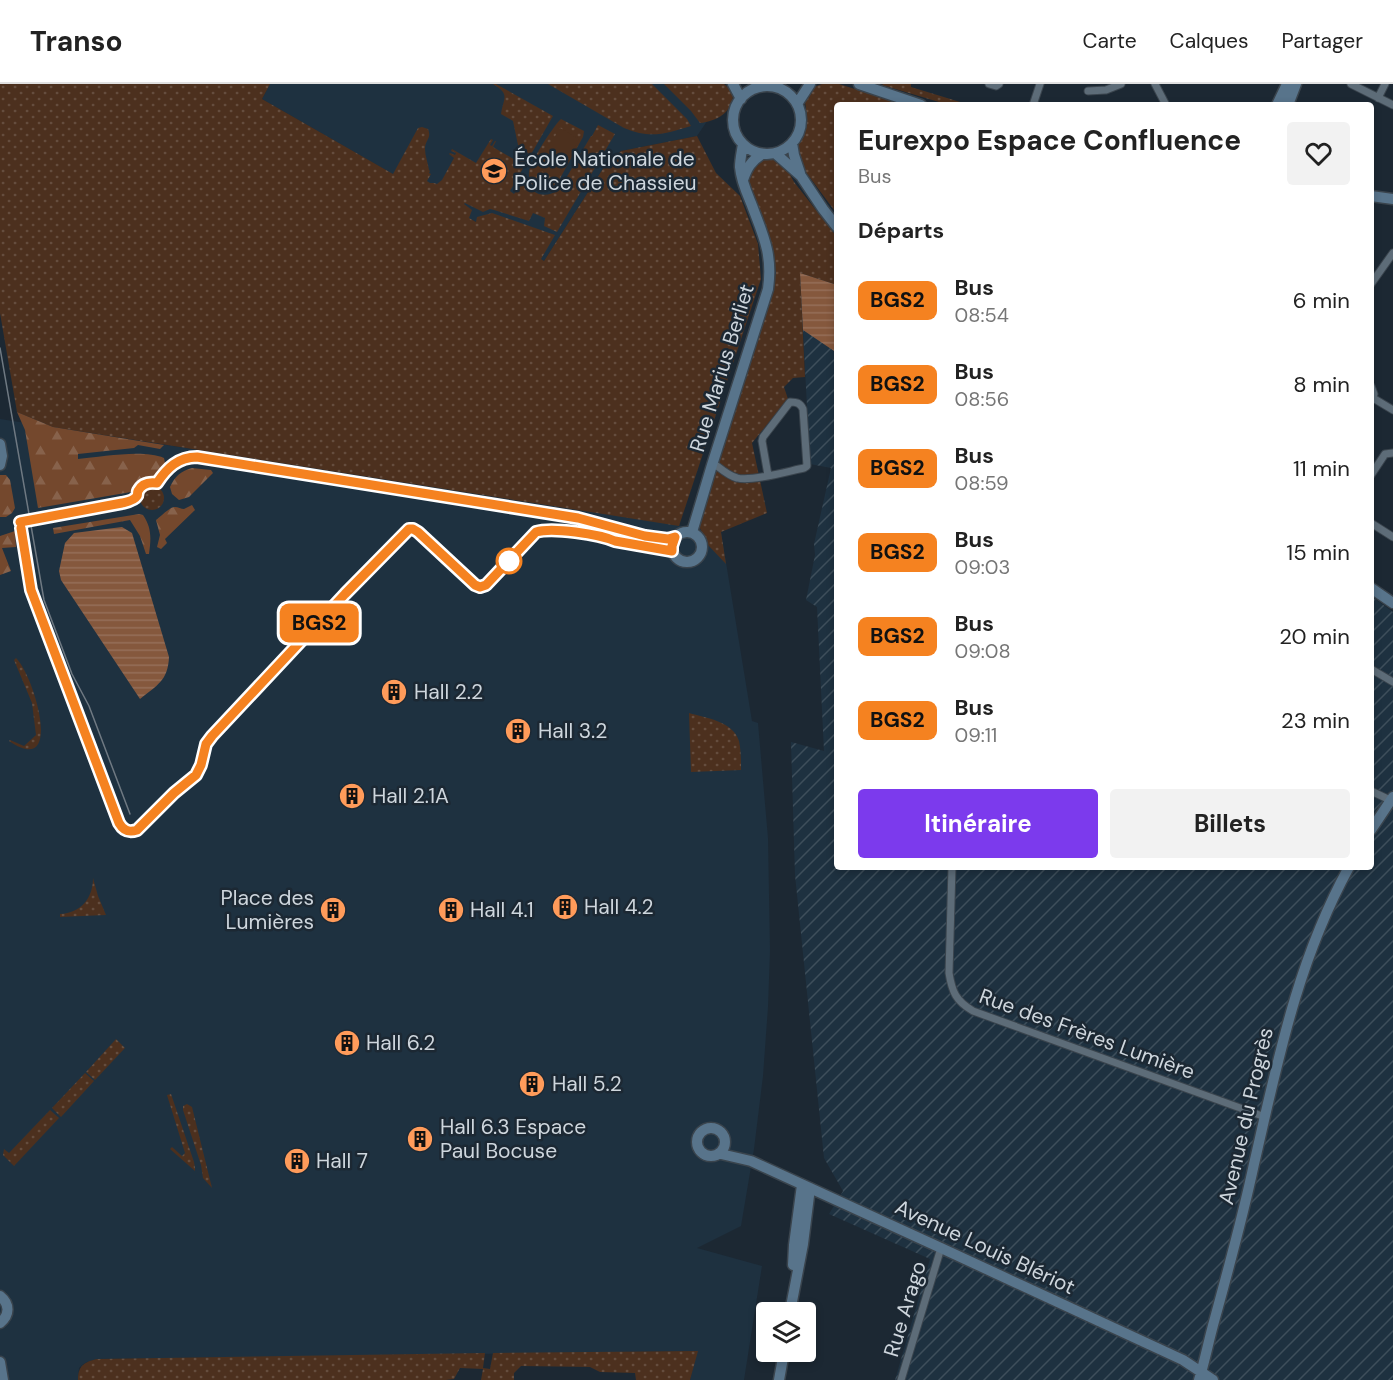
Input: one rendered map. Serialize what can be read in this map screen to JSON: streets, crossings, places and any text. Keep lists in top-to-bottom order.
{
  "streets": {
    "street": [
      "Rue Marius Berliet",
      "Rue des Frères Lumière",
      "Avenue du Progrès",
      "Avenue Louis Blériot",
      "Rue Arago"
    ]
  },
  "crossings": [
    ["Rue des Frères Lumière", "Avenue du Progrès"],
    ["Avenue du Progrès", "Avenue Louis Blériot"],
    ["Avenue Louis Blériot", "Rue Arago"]
  ],
  "places": {
    "school or university": ["École Nationale de Police de Chassieu"],
    "building": [
      "Hall 2.2",
      "Hall 3.2",
      "Hall 2.1A",
      "Hall 4.2",
      "Place des Lumières",
      "Hall 4.1",
      "Hall 6.2",
      "Hall 5.2",
      "Hall 6.3 Espace Paul Bocuse",
      "Hall 7"
    ]
  },
  "lines": ["bus line BGS2"],
  "page": {
    "header": "Transo",
    "nav": ["Carte", "Calques", "Partager"],
    "on_map": "BGS2",
    "heading": [
      ["Eurexpo Espace Confluence", "Bus"],
      "Départs"
    ],
    "list": [
      {
        "mark": "BGS2",
        "name": "Bus",
        "note": "08:54",
        "value": "6 min"
      },
      {
        "mark": "BGS2",
        "name": "Bus",
        "note": "08:56",
        "value": "8 min"
      },
      {
        "mark": "BGS2",
        "name": "Bus",
        "note": "08:59",
        "value": "11 min"
      },
      {
        "mark": "BGS2",
        "name": "Bus",
        "note": "09:03",
        "value": "15 min"
      },
      {
        "mark": "BGS2",
        "name": "Bus",
        "note": "09:08",
        "value": "20 min"
      },
      {
        "mark": "BGS2",
        "name": "Bus",
        "note": "09:11",
        "value": "23 min"
      }
    ],
    "buttons": ["Itinéraire", "Billets"]
  }
}
